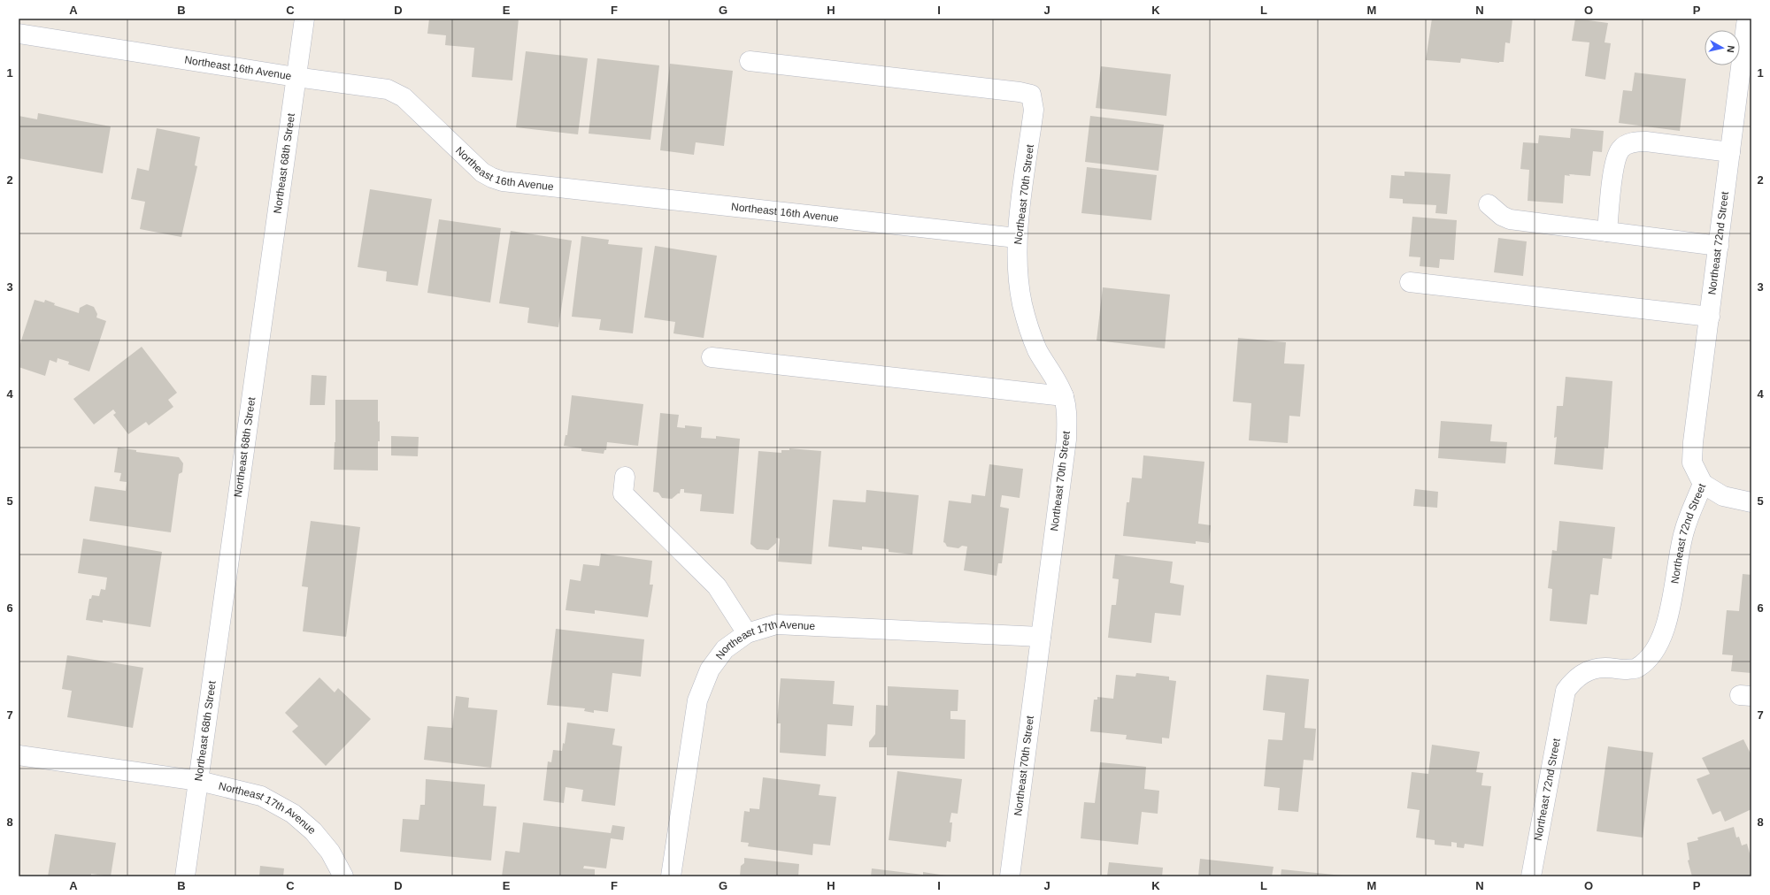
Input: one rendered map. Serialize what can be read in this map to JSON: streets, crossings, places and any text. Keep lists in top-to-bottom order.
{
  "streets": {
    "street": [
      "Northeast 16th Avenue",
      "Northeast 68th Street",
      "Northeast 70th Street",
      "Northeast 72nd Street",
      "Northeast 17th Avenue"
    ]
  },
  "crossings": [
    ["Northeast 16th Avenue", "Northeast 68th Street"],
    ["Northeast 16th Avenue", "Northeast 70th Street"],
    ["Northeast 68th Street", "Northeast 17th Avenue"],
    ["Northeast 70th Street", "Northeast 17th Avenue"]
  ],
  "north": "right",
  "grid": {
    "columns": [
      "A",
      "B",
      "C",
      "D",
      "E",
      "F",
      "G",
      "H",
      "I",
      "J",
      "K",
      "L",
      "M",
      "N",
      "O",
      "P"
    ],
    "rows": [
      "1",
      "2",
      "3",
      "4",
      "5",
      "6",
      "7",
      "8"
    ]
  }
}
